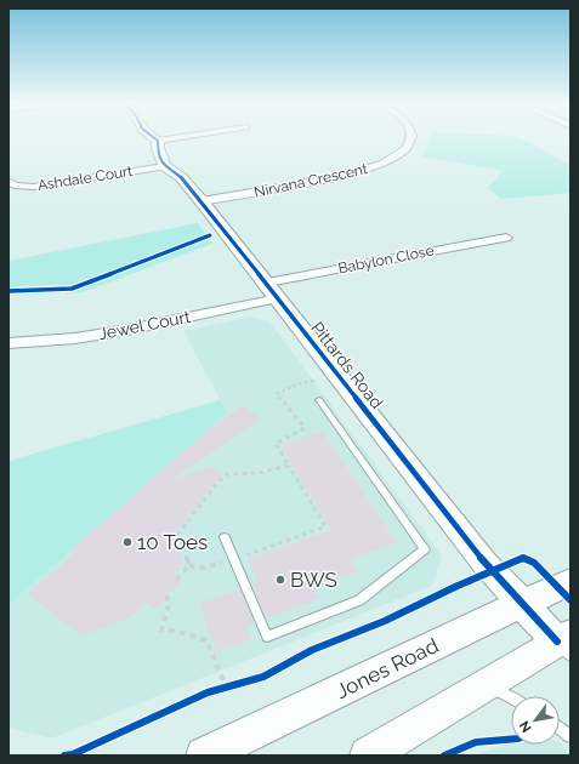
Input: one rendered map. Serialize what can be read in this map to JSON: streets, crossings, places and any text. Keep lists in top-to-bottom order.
{
  "streets": {
    "street": [
      "Ashdale Court",
      "Nirvana Crescent",
      "Babylon Close",
      "Jewel Court",
      "Pittards Road",
      "Jones Road"
    ]
  },
  "crossings": [
    ["Ashdale Court", "Pittards Road"],
    ["Nirvana Crescent", "Pittards Road"],
    ["Babylon Close", "Pittards Road"],
    ["Jewel Court", "Pittards Road"],
    ["Pittards Road", "Jones Road"]
  ],
  "places": ["10 Toes", "BWS"],
  "north": "bottom left"
}
